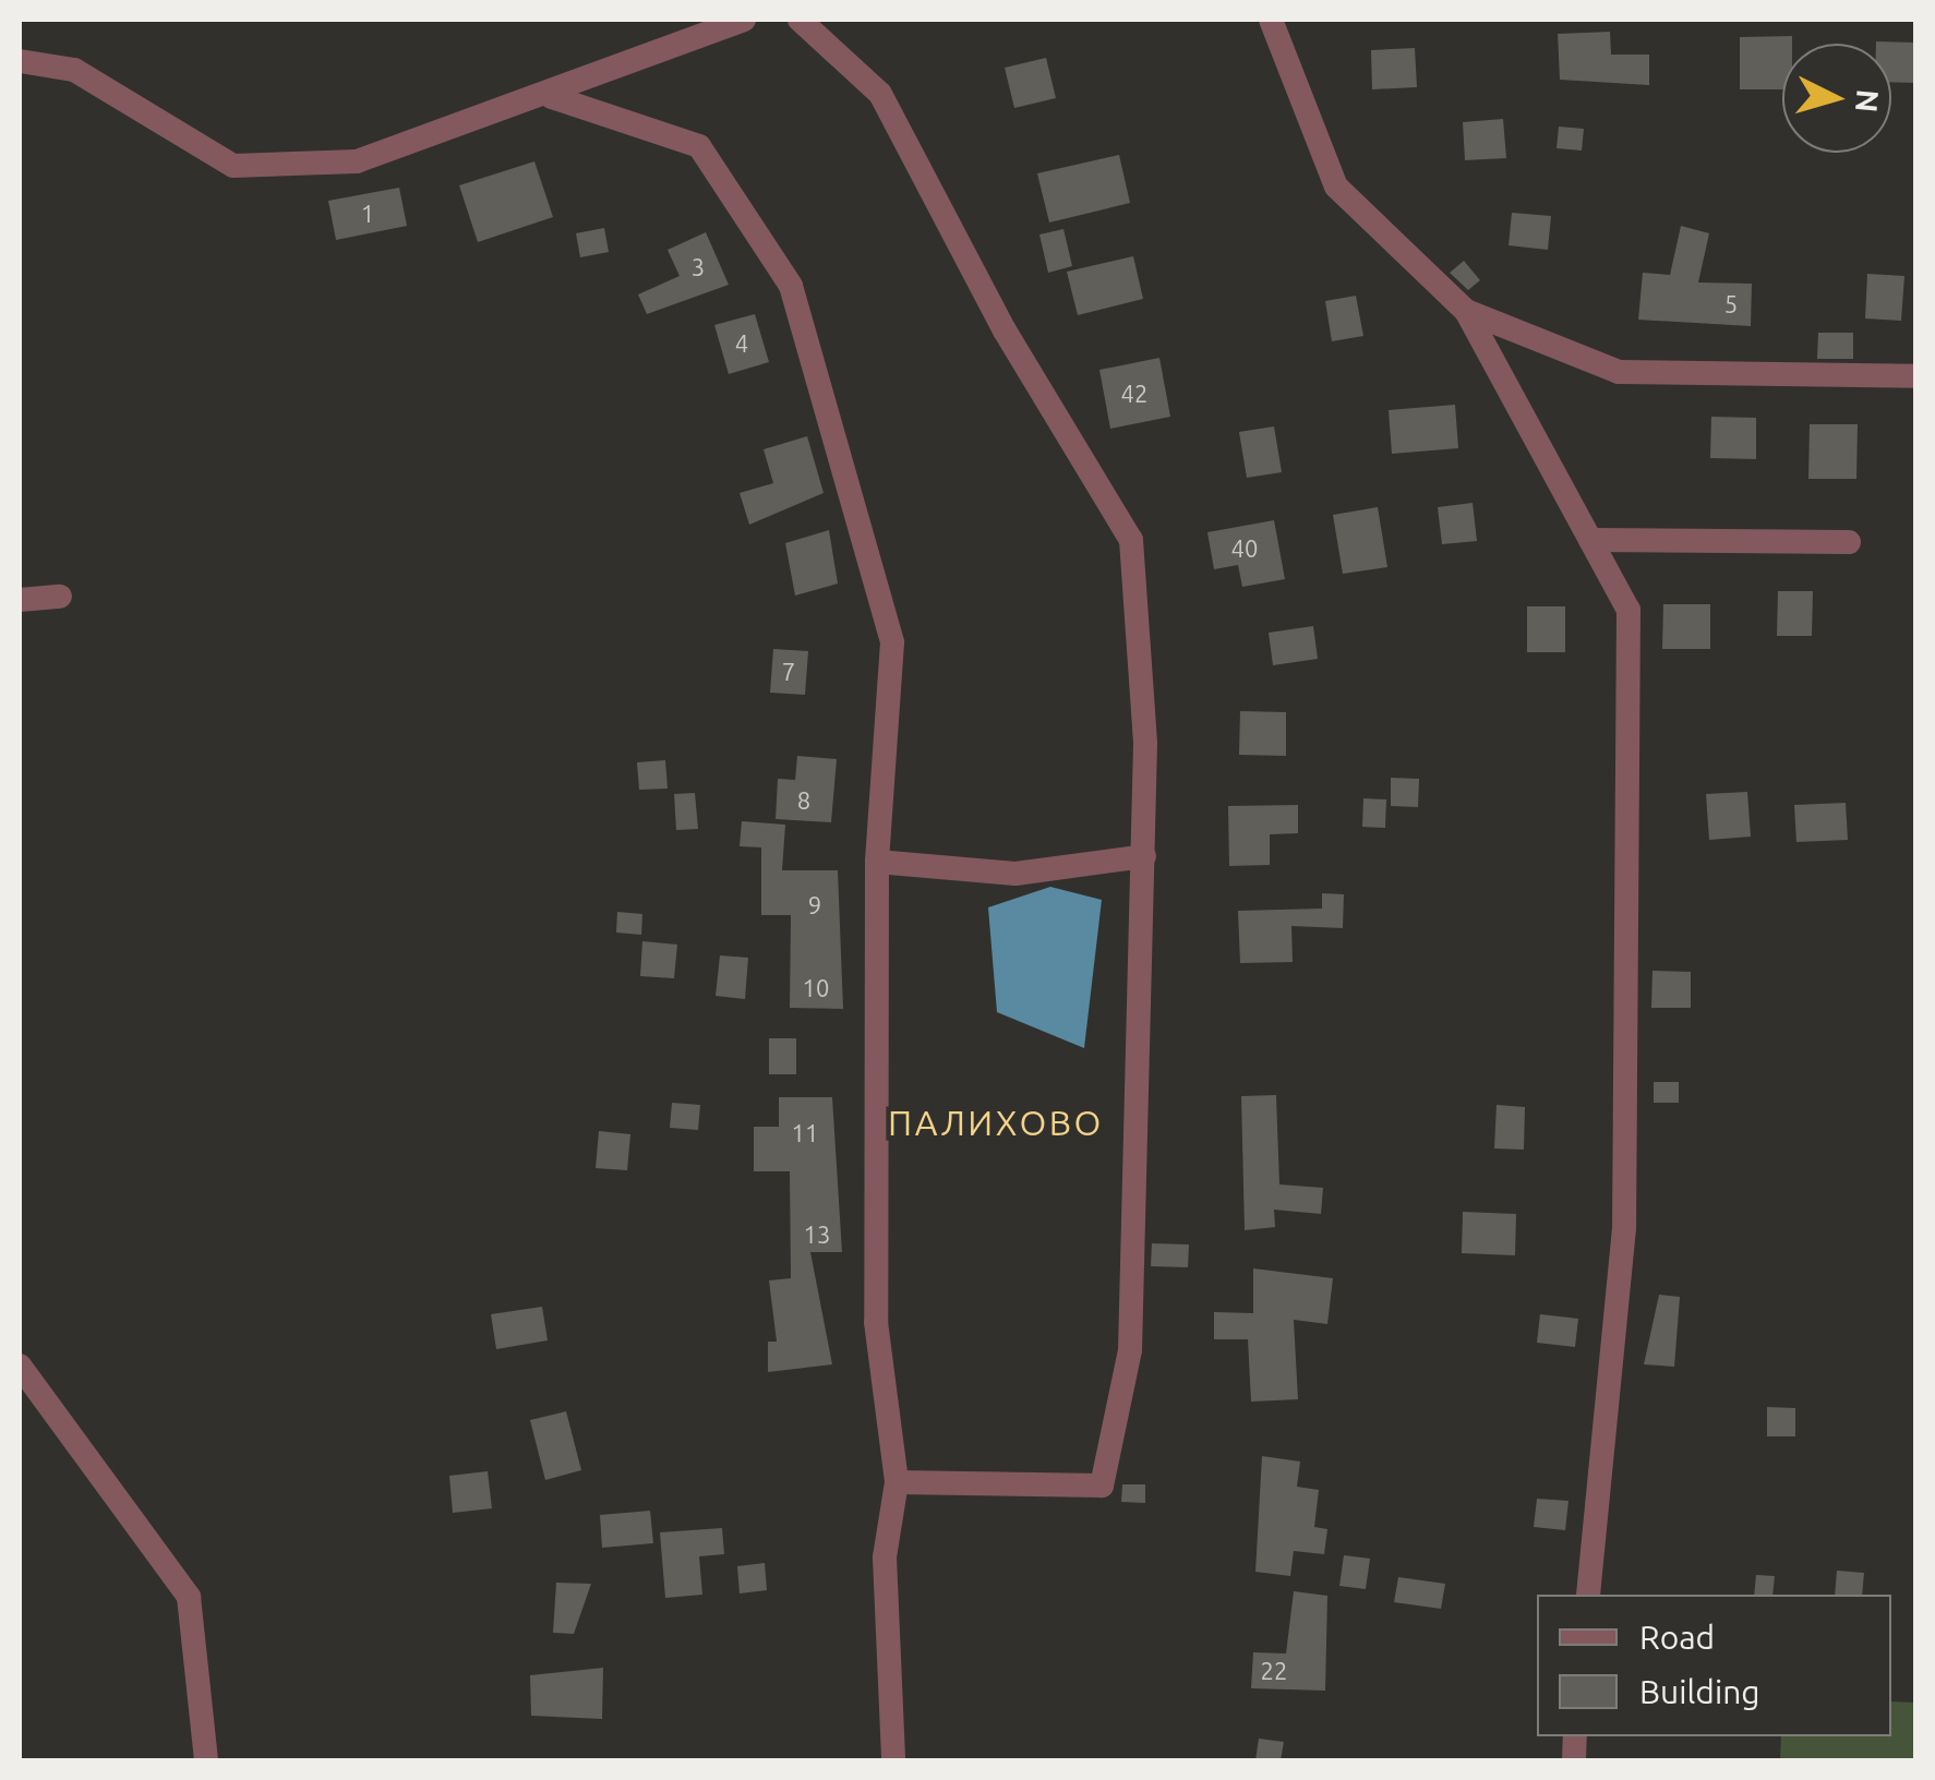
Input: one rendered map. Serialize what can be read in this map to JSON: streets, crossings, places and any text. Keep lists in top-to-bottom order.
{
  "districts": ["ПАЛИХОВО"],
  "house_numbers": [
    "1",
    "3",
    "5",
    "4",
    "42",
    "40",
    "7",
    "8",
    "9",
    "10",
    "11",
    "13",
    "22"
  ],
  "legend": ["Road", "Building"],
  "north": "right"
}
